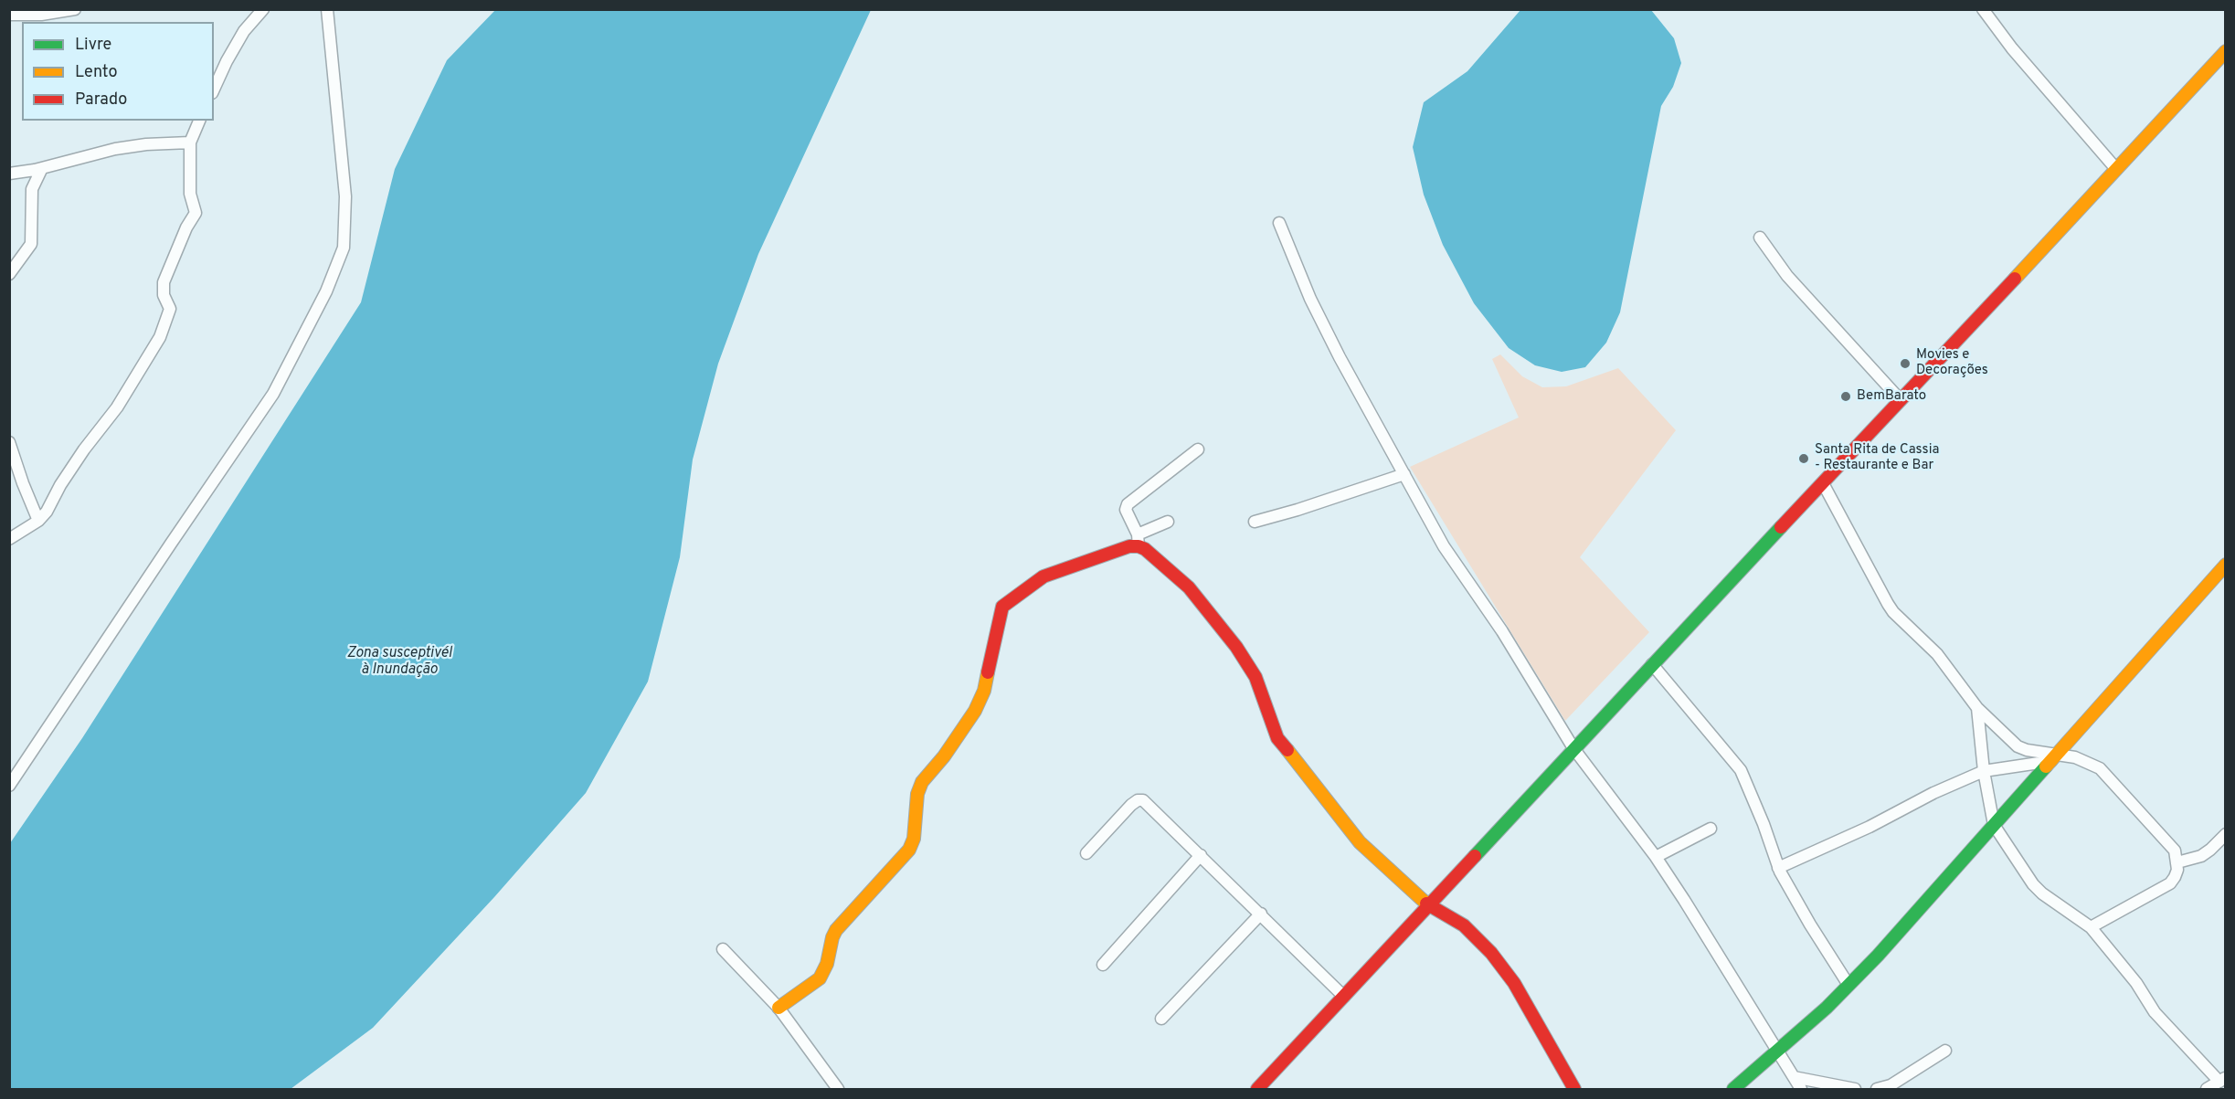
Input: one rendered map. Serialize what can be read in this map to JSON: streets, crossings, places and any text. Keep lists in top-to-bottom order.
{
  "water": ["Zona susceptivél à Inundação"],
  "places": ["Movies e Decorações", "BemBarato", "Santa Rita de Cassia - Restaurante e Bar"],
  "legend": ["Livre", "Lento", "Parado"]
}
